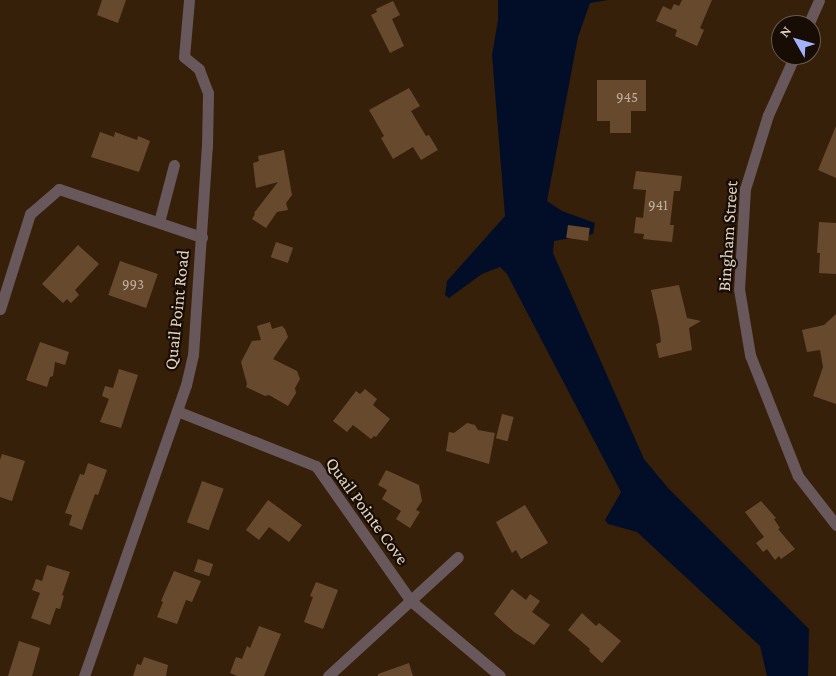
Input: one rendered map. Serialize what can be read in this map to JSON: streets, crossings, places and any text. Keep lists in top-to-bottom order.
{
  "streets": {
    "street": ["Bingham Street", "Quail Point Road", "Quail Pointe Cove"]
  },
  "crossings": [
    ["Quail Point Road", "Quail Pointe Cove"]
  ],
  "house_numbers": ["945", "941", "993"],
  "north": "top left"
}
